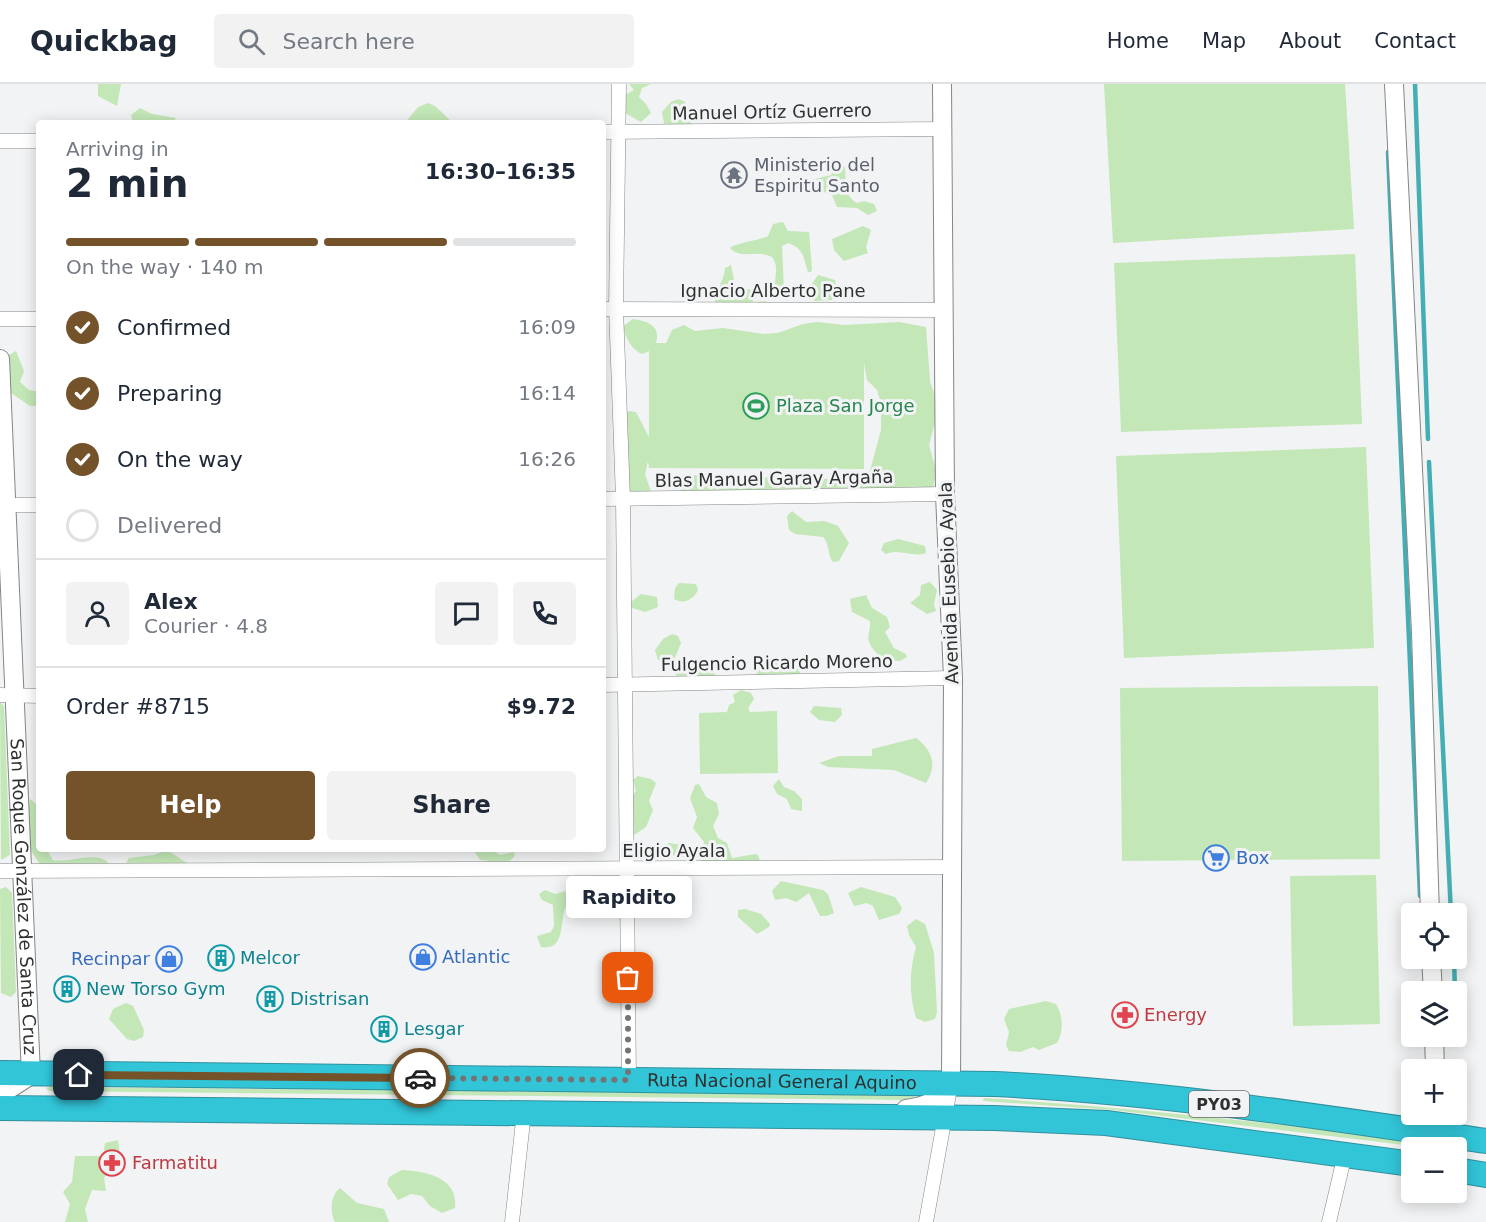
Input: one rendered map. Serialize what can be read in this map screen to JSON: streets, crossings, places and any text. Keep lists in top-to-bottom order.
{
  "streets": {
    "highway": ["Ruta Nacional General Aquino", "PY03"],
    "street": [
      "Manuel Ortíz Guerrero",
      "Ignacio Alberto Pane",
      "Blas Manuel Garay Argaña",
      "Avenida Eusebio Ayala",
      "Fulgencio Ricardo Moreno",
      "Eligio Ayala",
      "San Roque González de Santa Cruz"
    ]
  },
  "crossings": [
    ["Manuel Ortíz Guerrero", "Avenida Eusebio Ayala"],
    ["Ignacio Alberto Pane", "Avenida Eusebio Ayala"],
    ["Blas Manuel Garay Argaña", "Avenida Eusebio Ayala"],
    ["Avenida Eusebio Ayala", "Fulgencio Ricardo Moreno"],
    ["Avenida Eusebio Ayala", "Eligio Ayala"],
    ["Avenida Eusebio Ayala", "Ruta Nacional General Aquino"],
    ["Eligio Ayala", "San Roque González de Santa Cruz"],
    ["San Roque González de Santa Cruz", "Ruta Nacional General Aquino"]
  ],
  "places": {
    "temple": ["Ministerio del Espiritu Santo"],
    "sports": ["Plaza San Jorge"],
    "supermarket": ["Box"],
    "shop": ["Atlantic", "Recinpar"],
    "building": [
      "Melcor",
      "New Torso Gym",
      "Distrisan",
      "Lesgar"
    ],
    "other": ["Rapidito"],
    "pharmacy": ["Energy", "Farmatitu"]
  },
  "page": {
    "header": "Quickbag",
    "search": "Search here",
    "nav": [
      "Home",
      "Map",
      "About",
      "Contact"
    ],
    "heading": ["2 min", "Arriving in", "16:30–16:35"],
    "panel": [
      "Alex",
      "Courier · 4.8",
      "Order #8715",
      "$9.72"
    ],
    "bar": "On the way · 140 m",
    "list": [
      ["Confirmed", "16:09"],
      ["Preparing", "16:14"],
      ["On the way", "16:26"],
      "Delivered"
    ],
    "buttons": ["Help", "Share"],
    "bubble": "Rapidito",
    "map_buttons": ["+", "−"]
  }
}
